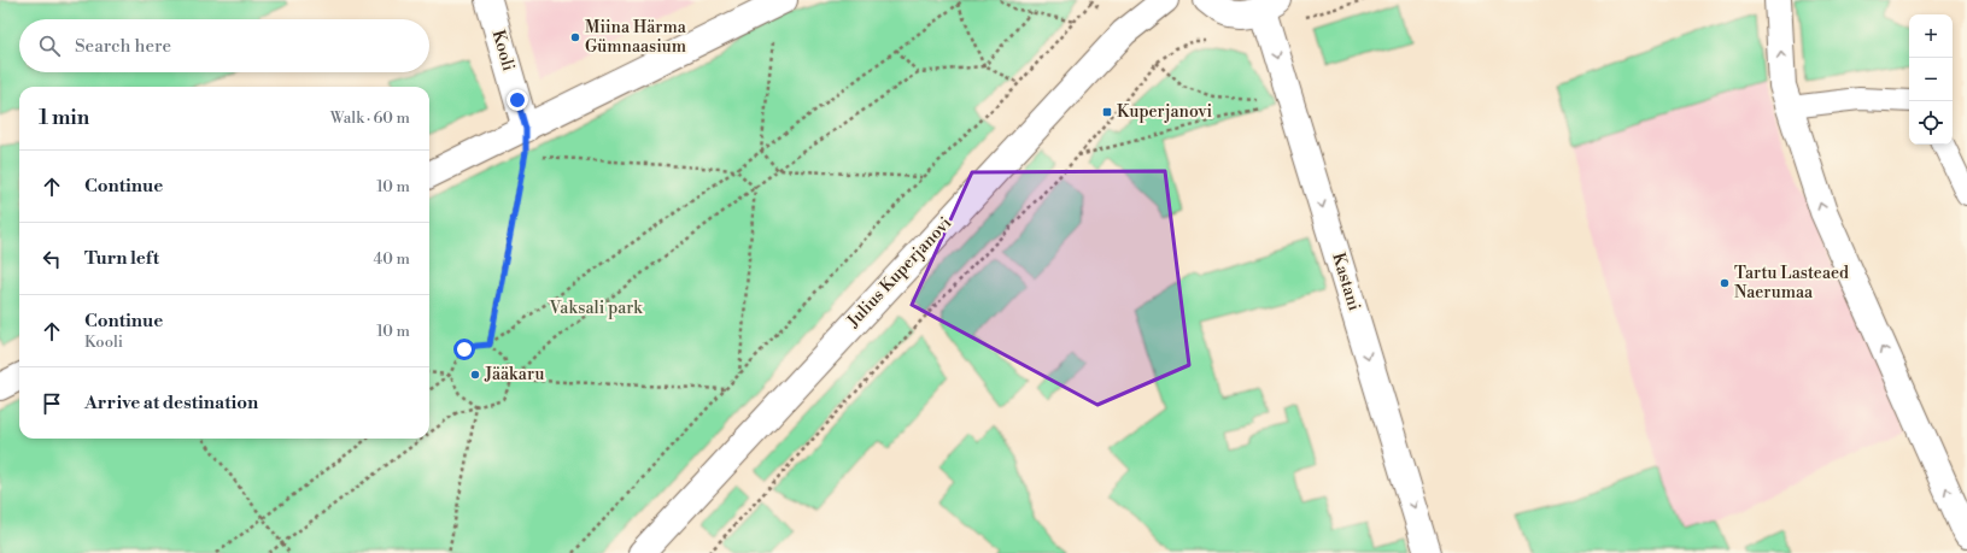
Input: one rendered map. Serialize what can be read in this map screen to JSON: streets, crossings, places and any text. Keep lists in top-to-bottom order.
{
  "streets": {
    "street": ["Kooli", "Julius Kuperjanovi", "Kastani"]
  },
  "one_way": ["Kastani"],
  "parks": ["Vaksali park"],
  "places": {
    "other": ["Miina Härma Gümnaasium", "Tartu Lasteaed Naerumaa", "Jääkaru"],
    "transit": ["Kuperjanovi"]
  },
  "page": {
    "map_buttons": ["+", "−"],
    "search": "Search here",
    "heading": ["1 min", "Walk · 60 m"],
    "list": [
      ["Continue", "10 m"],
      ["Turn left", "40 m"],
      ["Continue", "Kooli", "10 m"],
      "Arrive at destination"
    ]
  }
}
